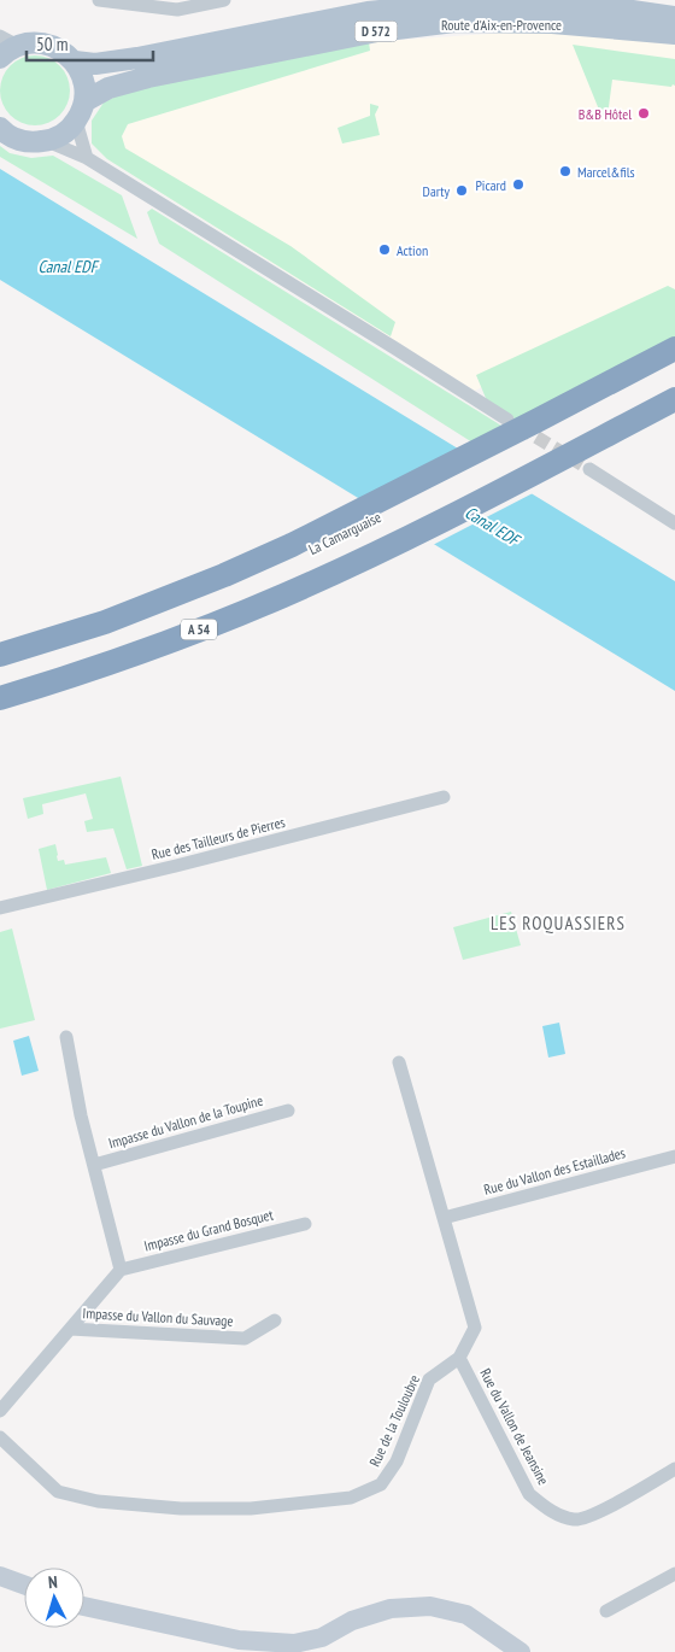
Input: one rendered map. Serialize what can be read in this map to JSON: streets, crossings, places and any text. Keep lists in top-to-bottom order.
{
  "streets": {
    "highway": ["La Camarguaise", "A 54"],
    "main road": ["Route d'Aix-en-Provence", "D 572"],
    "street": [
      "Rue des Tailleurs de Pierres",
      "Impasse du Vallon de la Toupine",
      "Rue du Vallon des Estaillades",
      "Impasse du Grand Bosquet",
      "Impasse du Vallon du Sauvage",
      "Rue de la Touloubre",
      "Rue du Vallon de Jeansine"
    ]
  },
  "crossings": [
    ["Rue du Vallon des Estaillades", "Rue de la Touloubre"],
    ["Rue de la Touloubre", "Rue du Vallon de Jeansine"]
  ],
  "districts": ["LES ROQUASSIERS"],
  "water": ["Canal EDF"],
  "places": [
    "B&B Hôtel",
    "Marcel&fils",
    "Picard",
    "Darty",
    "Action"
  ],
  "scale_bar": "50 m",
  "north": "top"
}
